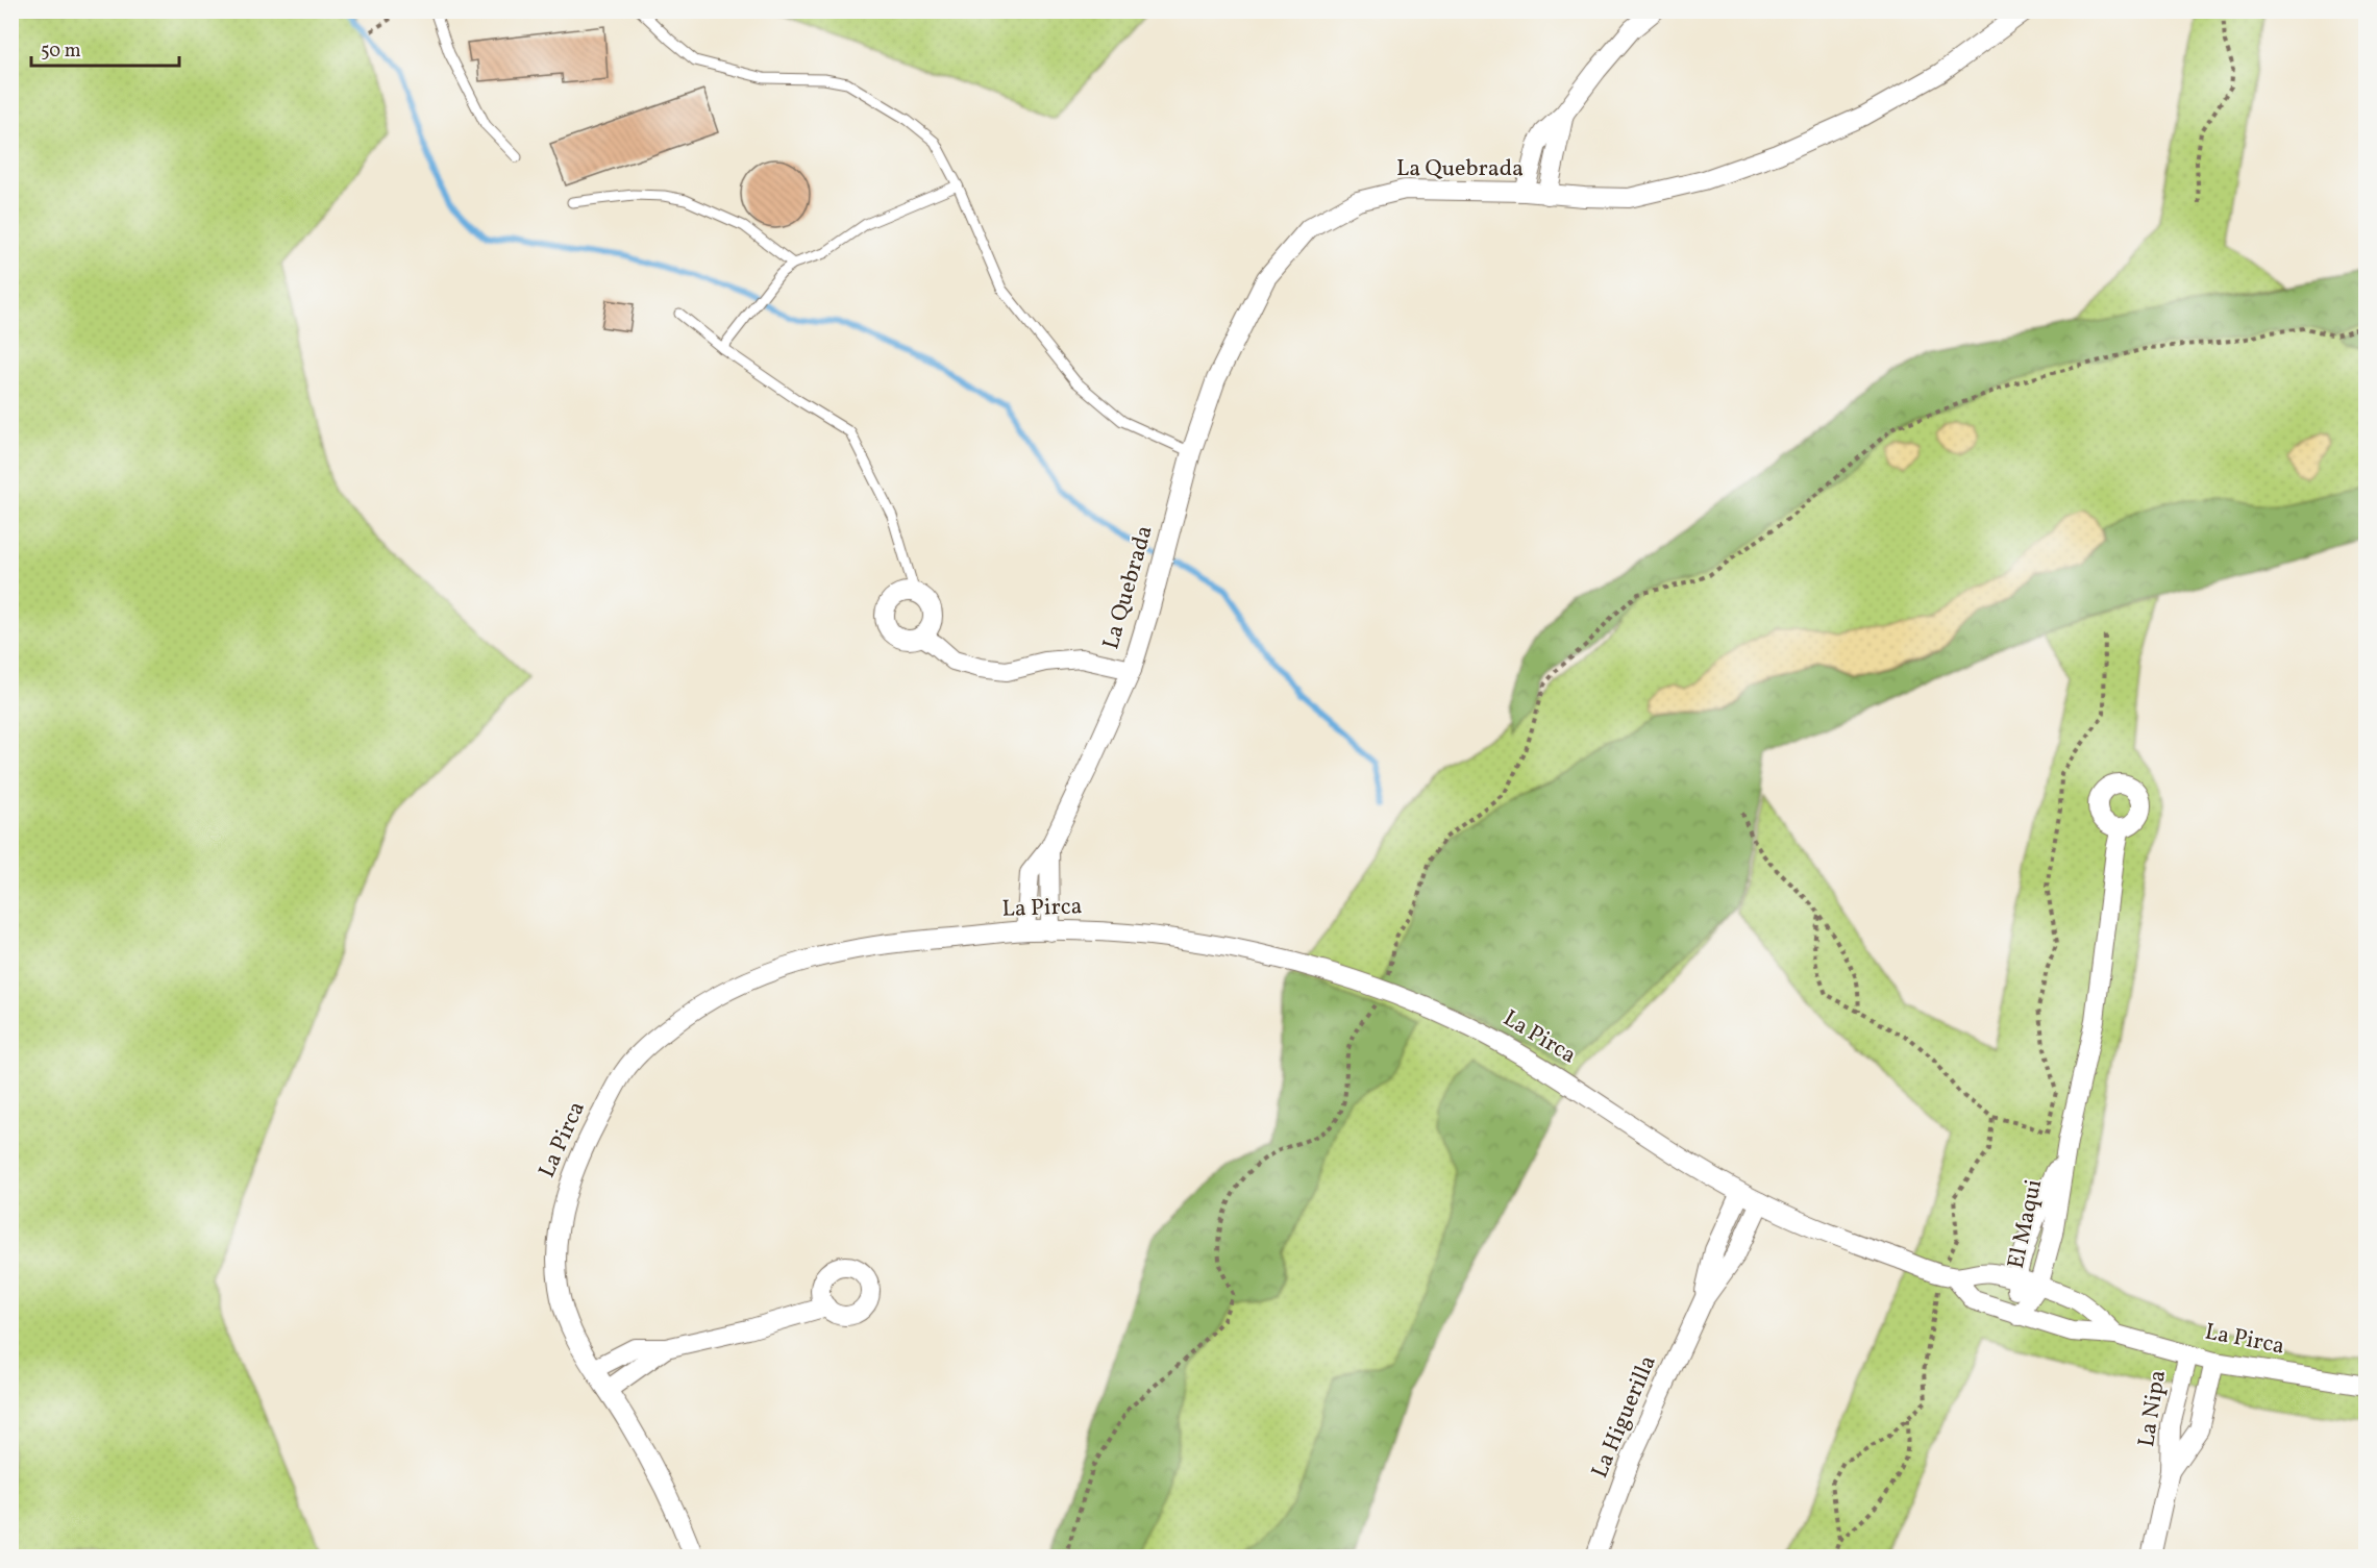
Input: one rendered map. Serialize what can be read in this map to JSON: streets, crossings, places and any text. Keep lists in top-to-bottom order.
{
  "streets": {
    "street": [
      "La Quebrada",
      "La Pirca",
      "El Maqui",
      "La Nipa",
      "La Higuerilla"
    ]
  },
  "crossings": [
    ["La Quebrada", "La Pirca"],
    ["La Pirca", "El Maqui"],
    ["La Pirca", "La Nipa"],
    ["La Pirca", "La Higuerilla"]
  ],
  "scale_bar": "50 m"
}
